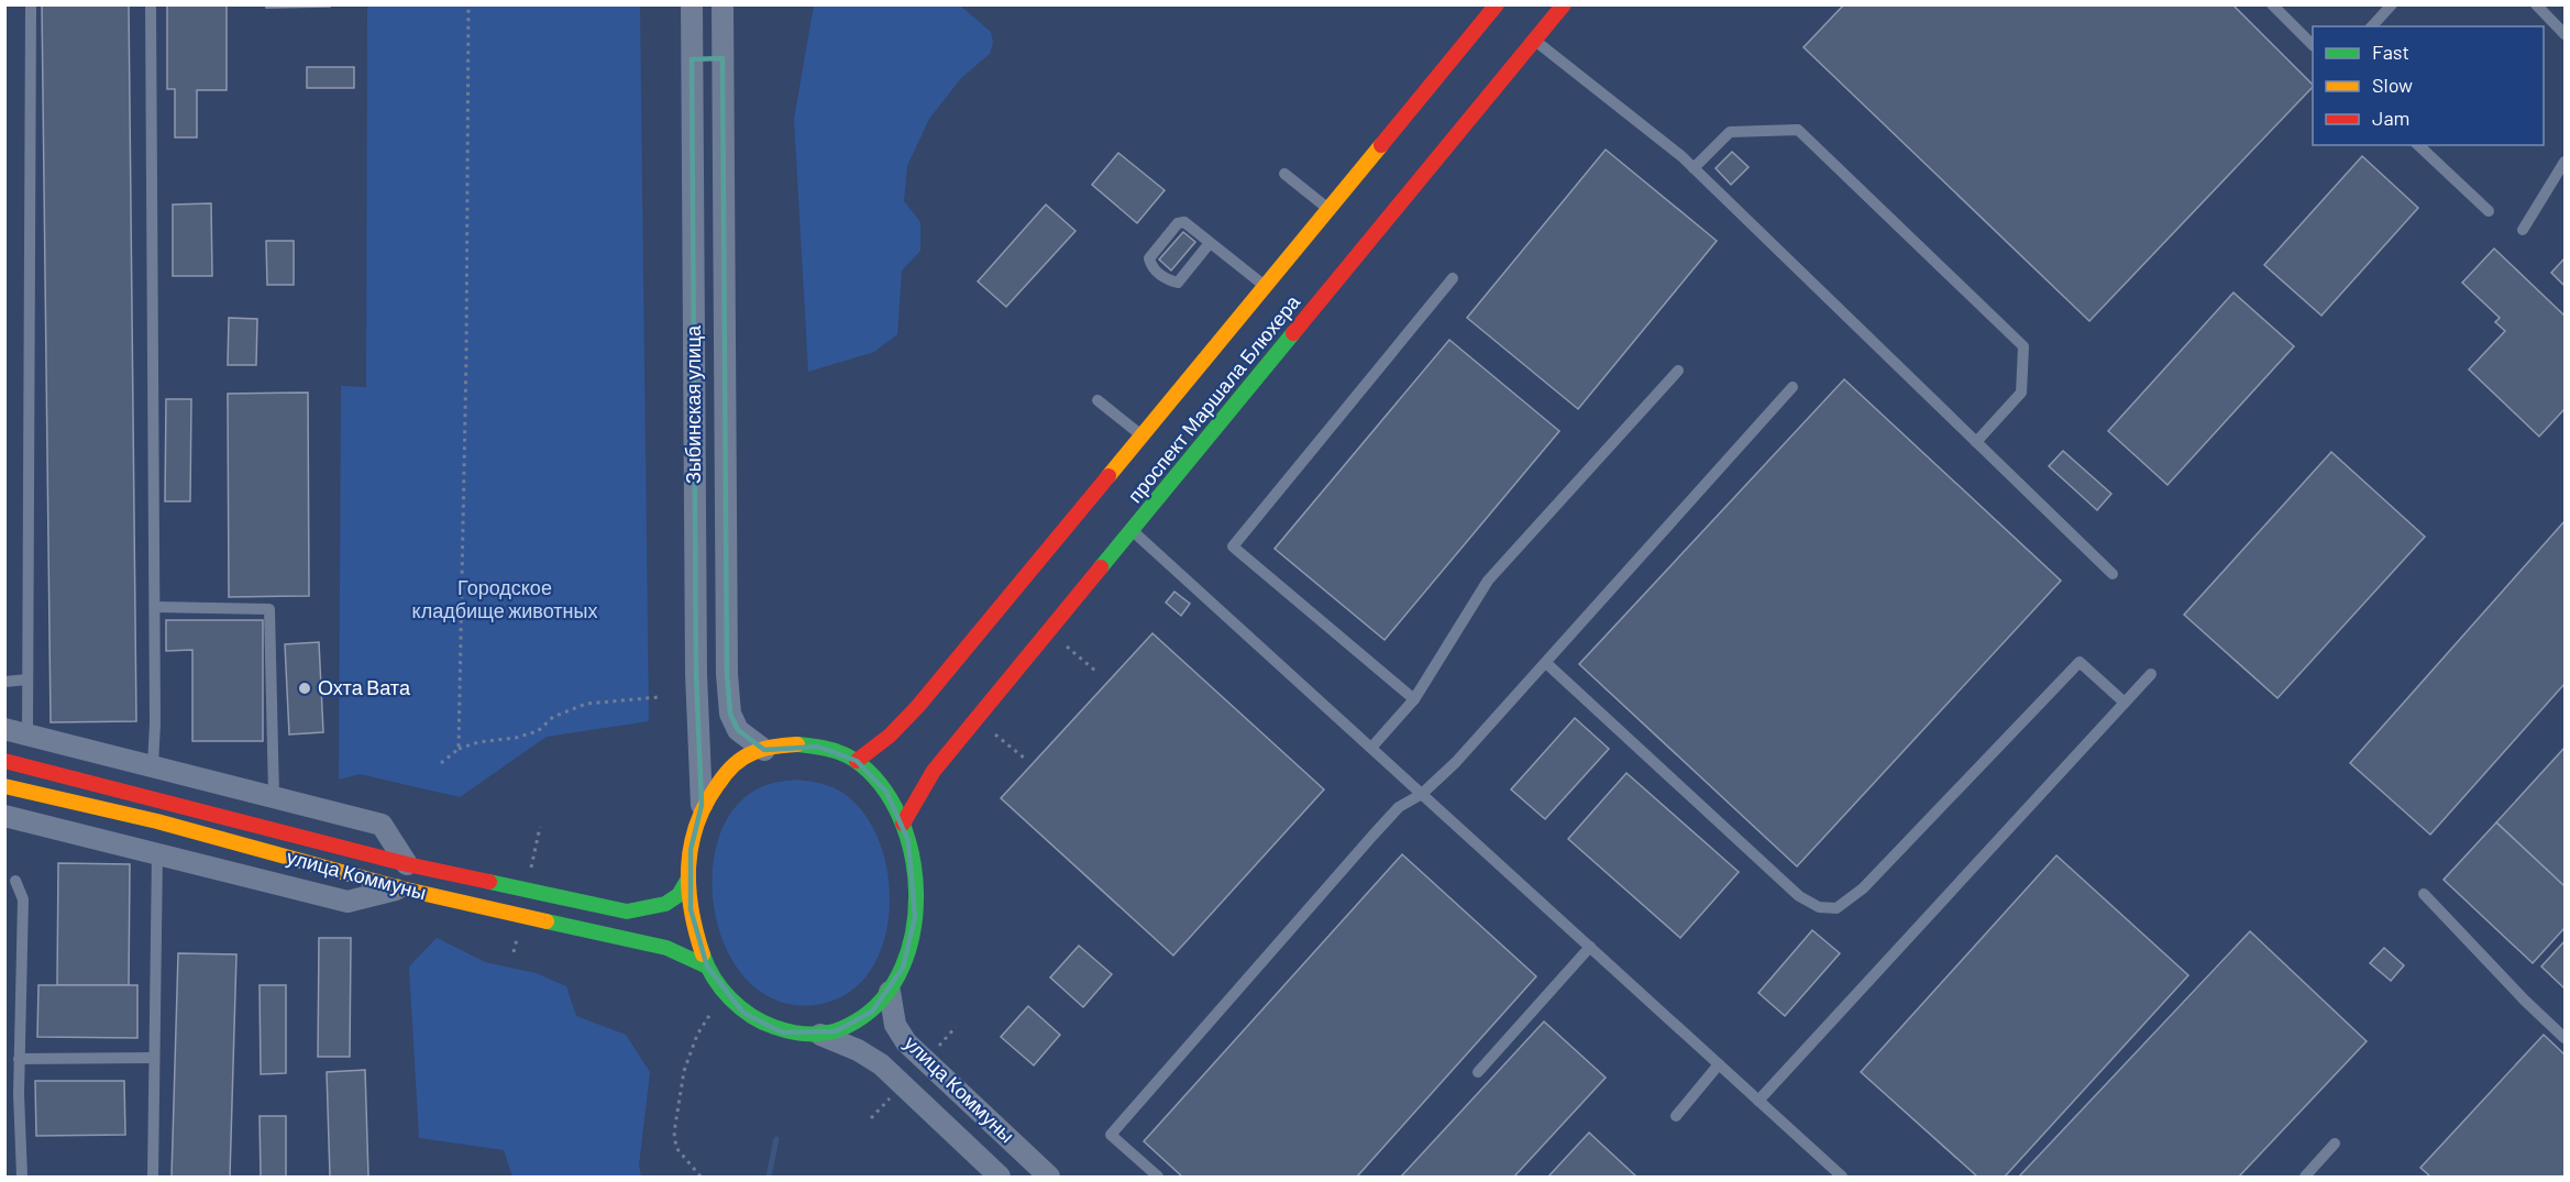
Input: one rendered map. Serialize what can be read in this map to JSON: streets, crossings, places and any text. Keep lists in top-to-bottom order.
{
  "streets": {
    "street": ["проспект Маршала Блюхера", "Зыбинская улица", "улица Коммуны"]
  },
  "parks": ["Городское кладбище животных"],
  "places": ["Охта Вата"],
  "legend": ["Fast", "Slow", "Jam"]
}
